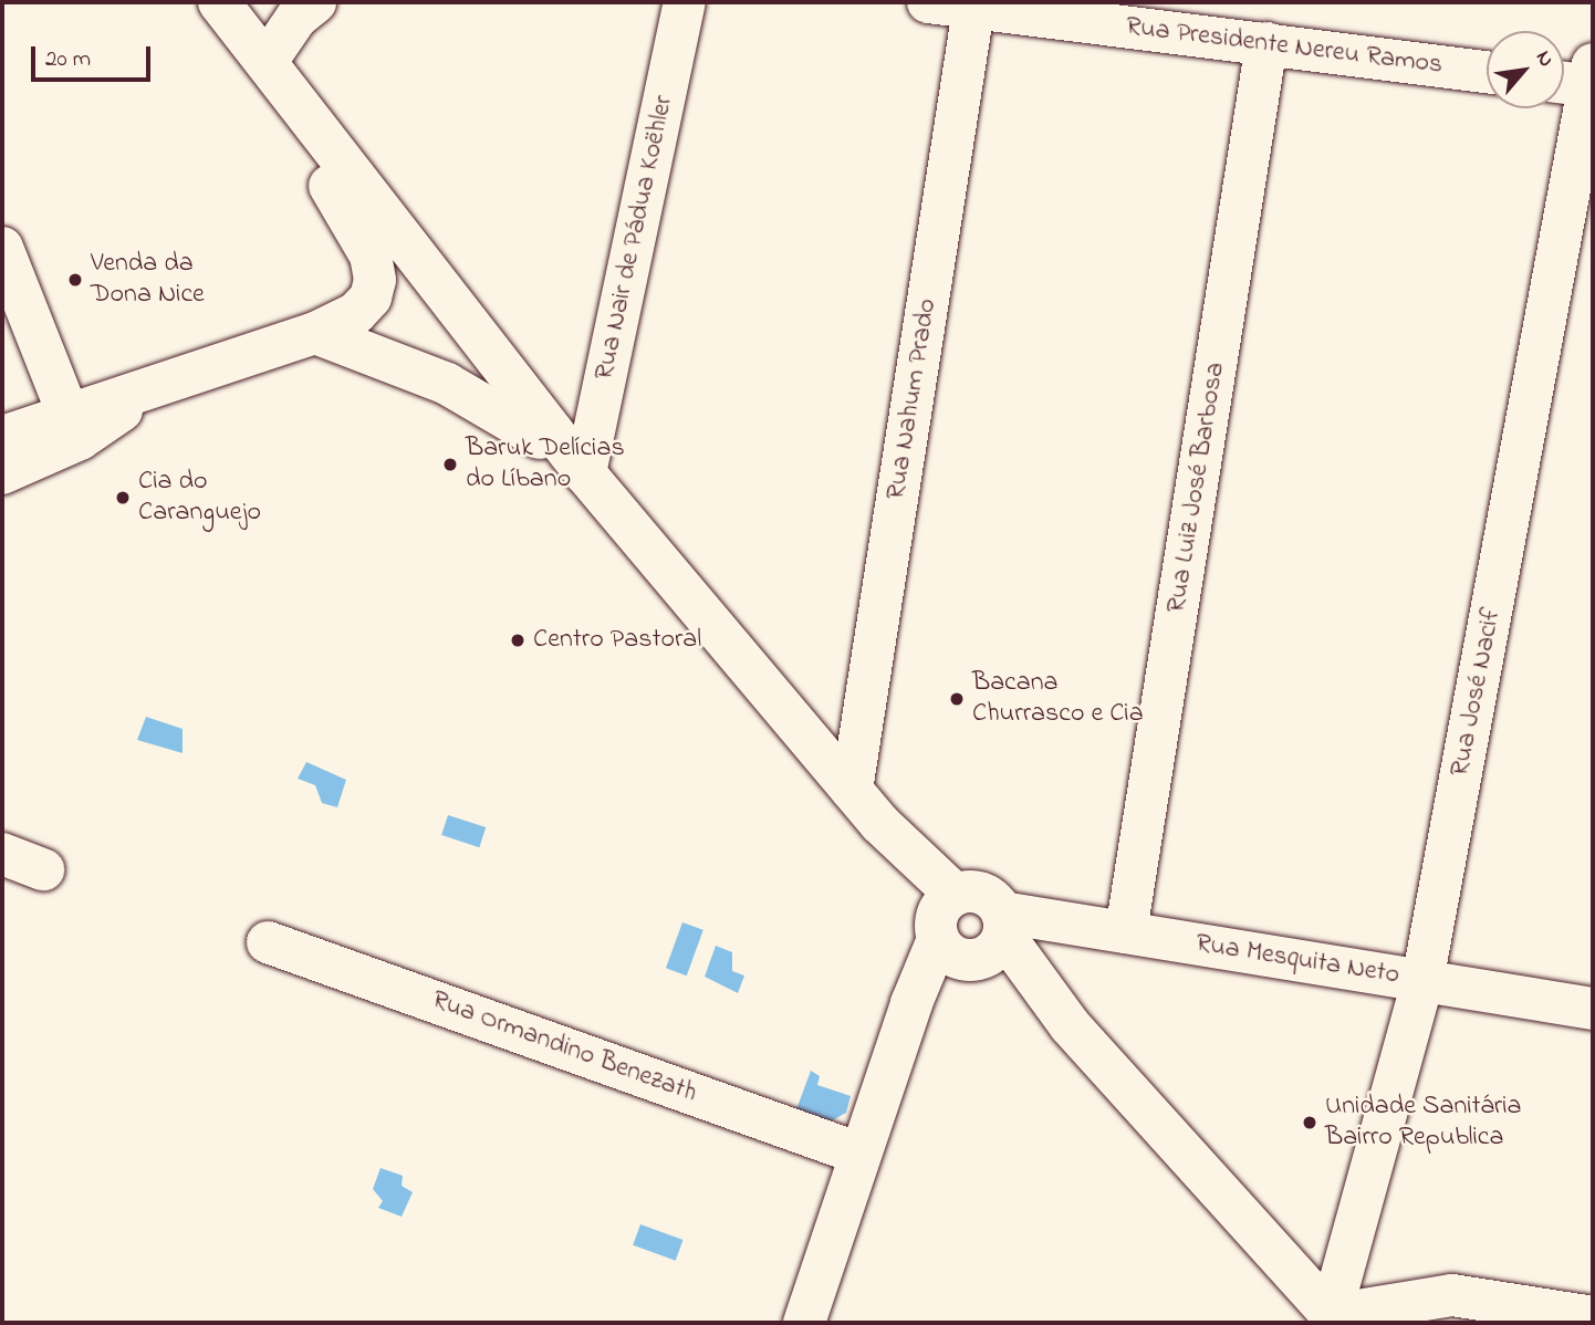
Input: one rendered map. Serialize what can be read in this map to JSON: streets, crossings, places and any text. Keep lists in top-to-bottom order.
{
  "streets": {
    "street": [
      "Rua Presidente Nereu Ramos",
      "Rua Nair de Pádua Koëhler",
      "Rua Nahum Prado",
      "Rua Luiz José Barbosa",
      "Rua José Nacif",
      "Rua Mesquita Neto",
      "Rua Ormandino Benezath"
    ]
  },
  "crossings": [
    ["Rua Presidente Nereu Ramos", "Rua Nahum Prado"],
    ["Rua Presidente Nereu Ramos", "Rua Luiz José Barbosa"],
    ["Rua Luiz José Barbosa", "Rua Mesquita Neto"],
    ["Rua José Nacif", "Rua Mesquita Neto"]
  ],
  "places": [
    "Venda da Dona Nice",
    "Baruk Delícias do Líbano",
    "Cia do Caranguejo",
    "Centro Pastoral",
    "Bacana Churrasco e Cia",
    "Unidade Sanitária Bairro Republica"
  ],
  "scale_bar": "20 m",
  "north": "top right"
}
